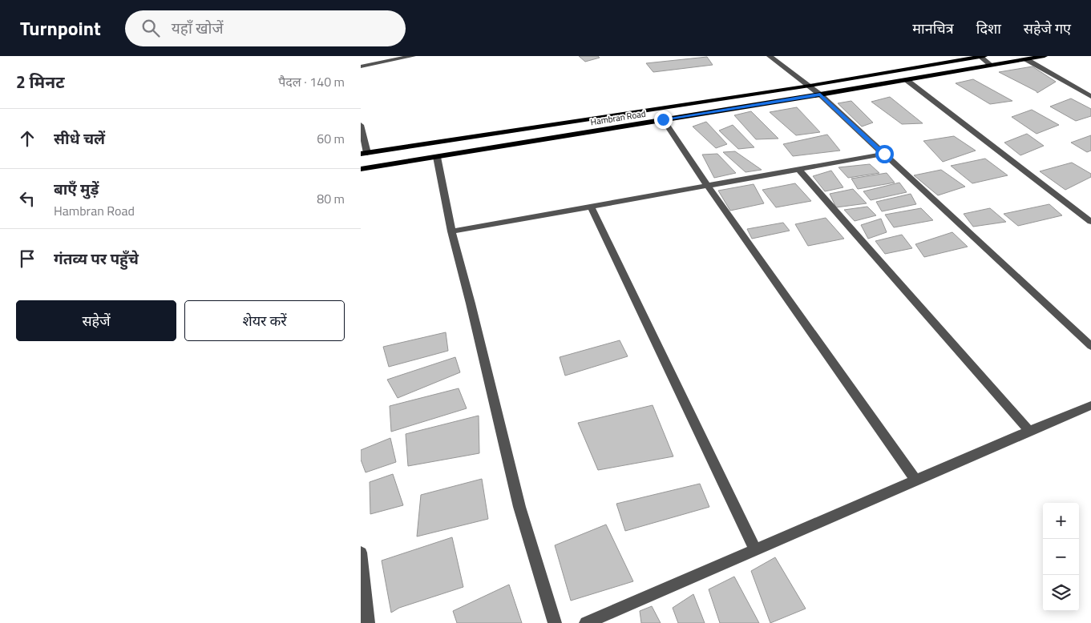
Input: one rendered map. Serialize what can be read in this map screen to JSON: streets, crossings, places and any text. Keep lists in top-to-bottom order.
{
  "streets": {
    "main road": ["Hambran Road"]
  },
  "page": {
    "header": "Turnpoint",
    "search": "यहाँ खोजें",
    "nav": ["मानचित्र", "दिशा", "सहेजे गए"],
    "heading": ["2 मिनट", "पैदल · 140 m"],
    "list": [
      ["सीधे चलें", "60 m"],
      ["बाएँ मुड़ें", "Hambran Road", "80 m"],
      "गंतव्य पर पहुँचे"
    ],
    "buttons": ["सहेजें", "शेयर करें"],
    "map_buttons": ["+", "−"]
  }
}
